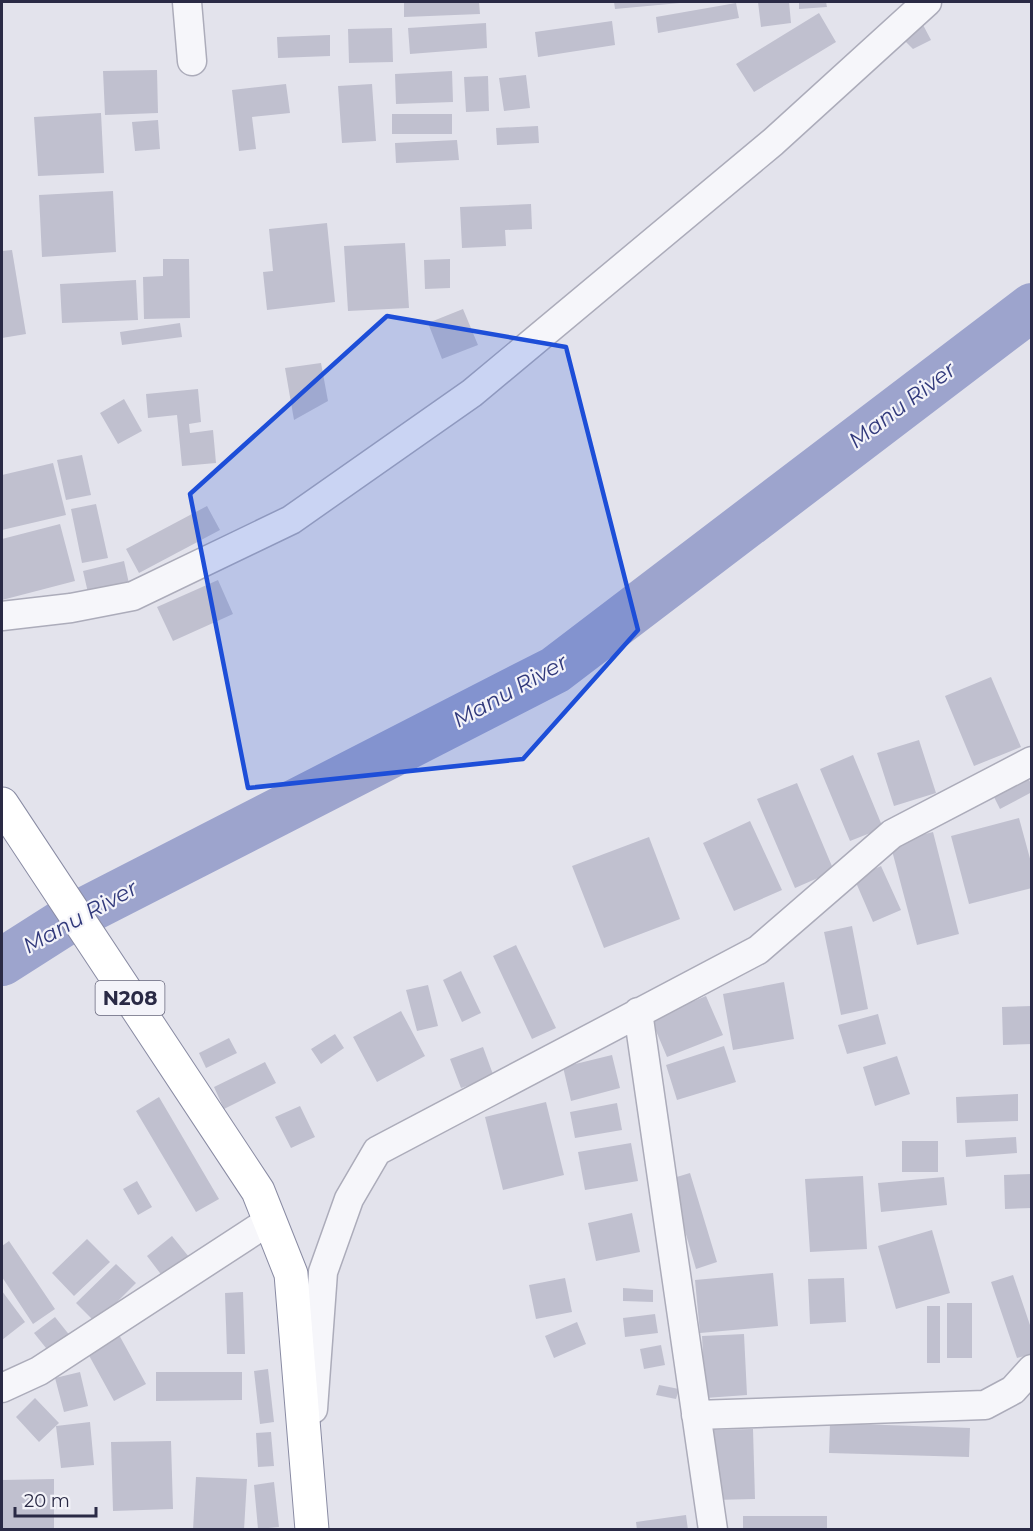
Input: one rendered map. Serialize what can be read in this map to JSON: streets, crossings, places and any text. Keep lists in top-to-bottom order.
{
  "streets": {
    "highway": ["N208"]
  },
  "water": ["Manu River"],
  "scale_bar": "20 m"
}
